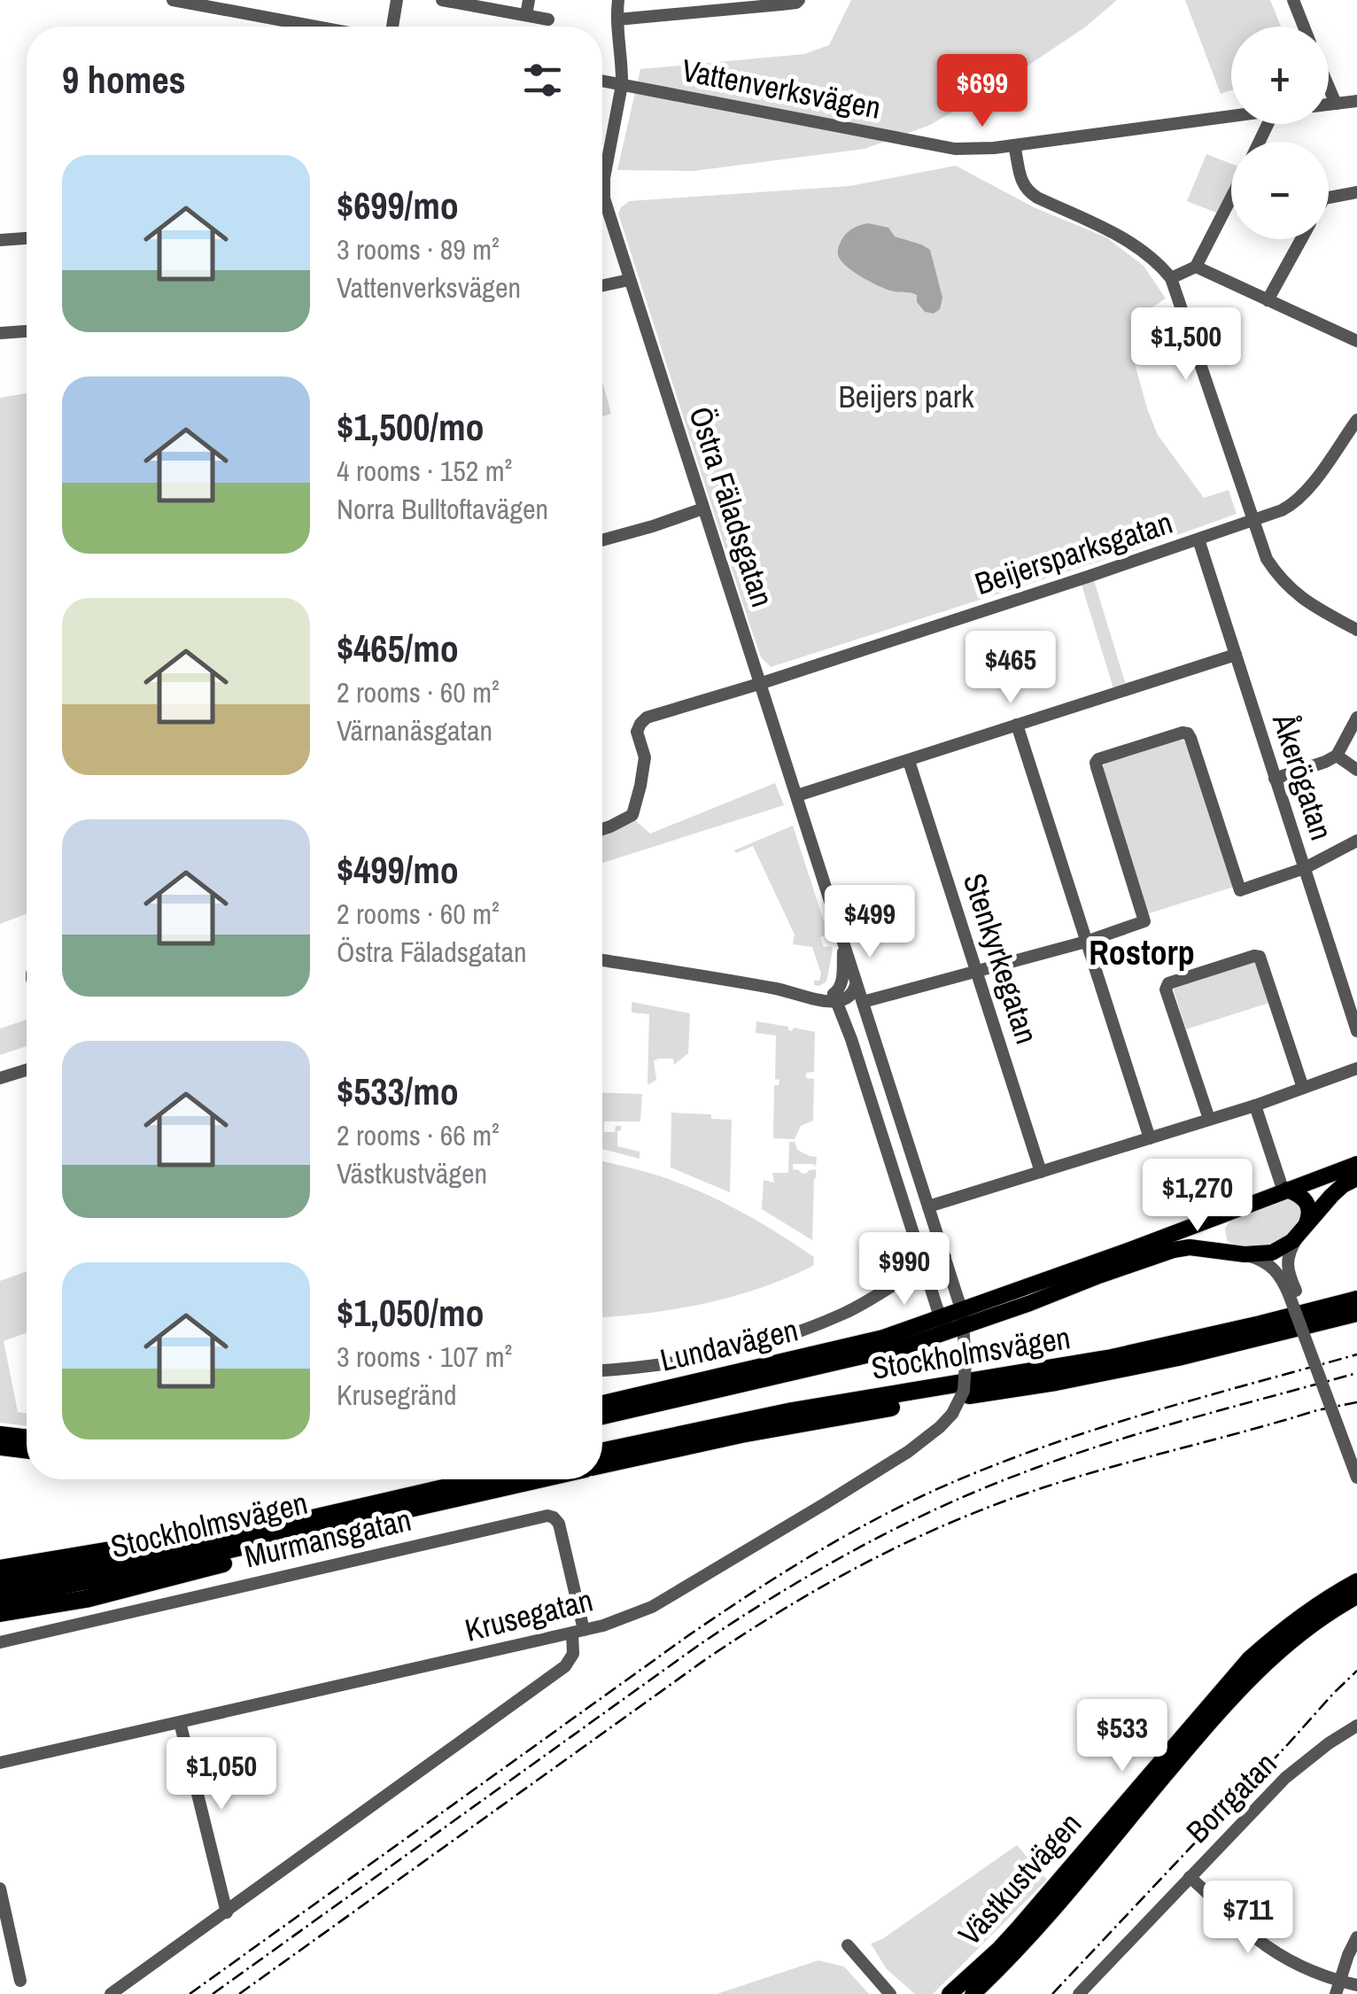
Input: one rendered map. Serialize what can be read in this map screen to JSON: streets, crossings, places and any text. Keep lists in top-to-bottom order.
{
  "streets": {
    "highway": ["Stockholmsvägen"],
    "main road": ["Lundavägen", "Västkustvägen"],
    "street": [
      "Vattenverksvägen",
      "Östra Fäladsgatan",
      "Beijersparksgatan",
      "Åkerögatan",
      "Stenkyrkegatan",
      "Murmansgatan",
      "Krusegatan",
      "Borrgatan"
    ]
  },
  "crossings": [
    ["Vattenverksvägen", "Östra Fäladsgatan"],
    ["Östra Fäladsgatan", "Beijersparksgatan"],
    ["Östra Fäladsgatan", "Lundavägen"],
    ["Östra Fäladsgatan", "Krusegatan"],
    ["Beijersparksgatan", "Åkerögatan"],
    ["Lundavägen", "Krusegatan"],
    ["Murmansgatan", "Krusegatan"]
  ],
  "districts": ["Rostorp"],
  "parks": ["Beijers park"],
  "page": {
    "map_buttons": ["+", "−"],
    "heading": "9 homes",
    "price": [
      "$699",
      "$1,500",
      "$465",
      "$499",
      "$1,270",
      "$990",
      "$533",
      "$1,050",
      "$711"
    ],
    "list": [
      {
        "name": "$699/mo",
        "note": "3 rooms · 89 m² · Vattenverksvägen"
      },
      {
        "name": "$1,500/mo",
        "note": "4 rooms · 152 m² · Norra Bulltoftavägen"
      },
      {
        "name": "$465/mo",
        "note": "2 rooms · 60 m² · Värnanäsgatan"
      },
      {
        "name": "$499/mo",
        "note": "2 rooms · 60 m² · Östra Fäladsgatan"
      },
      {
        "name": "$533/mo",
        "note": "2 rooms · 66 m² · Västkustvägen"
      },
      {
        "name": "$1,050/mo",
        "note": "3 rooms · 107 m² · Krusegränd"
      }
    ]
  }
}
